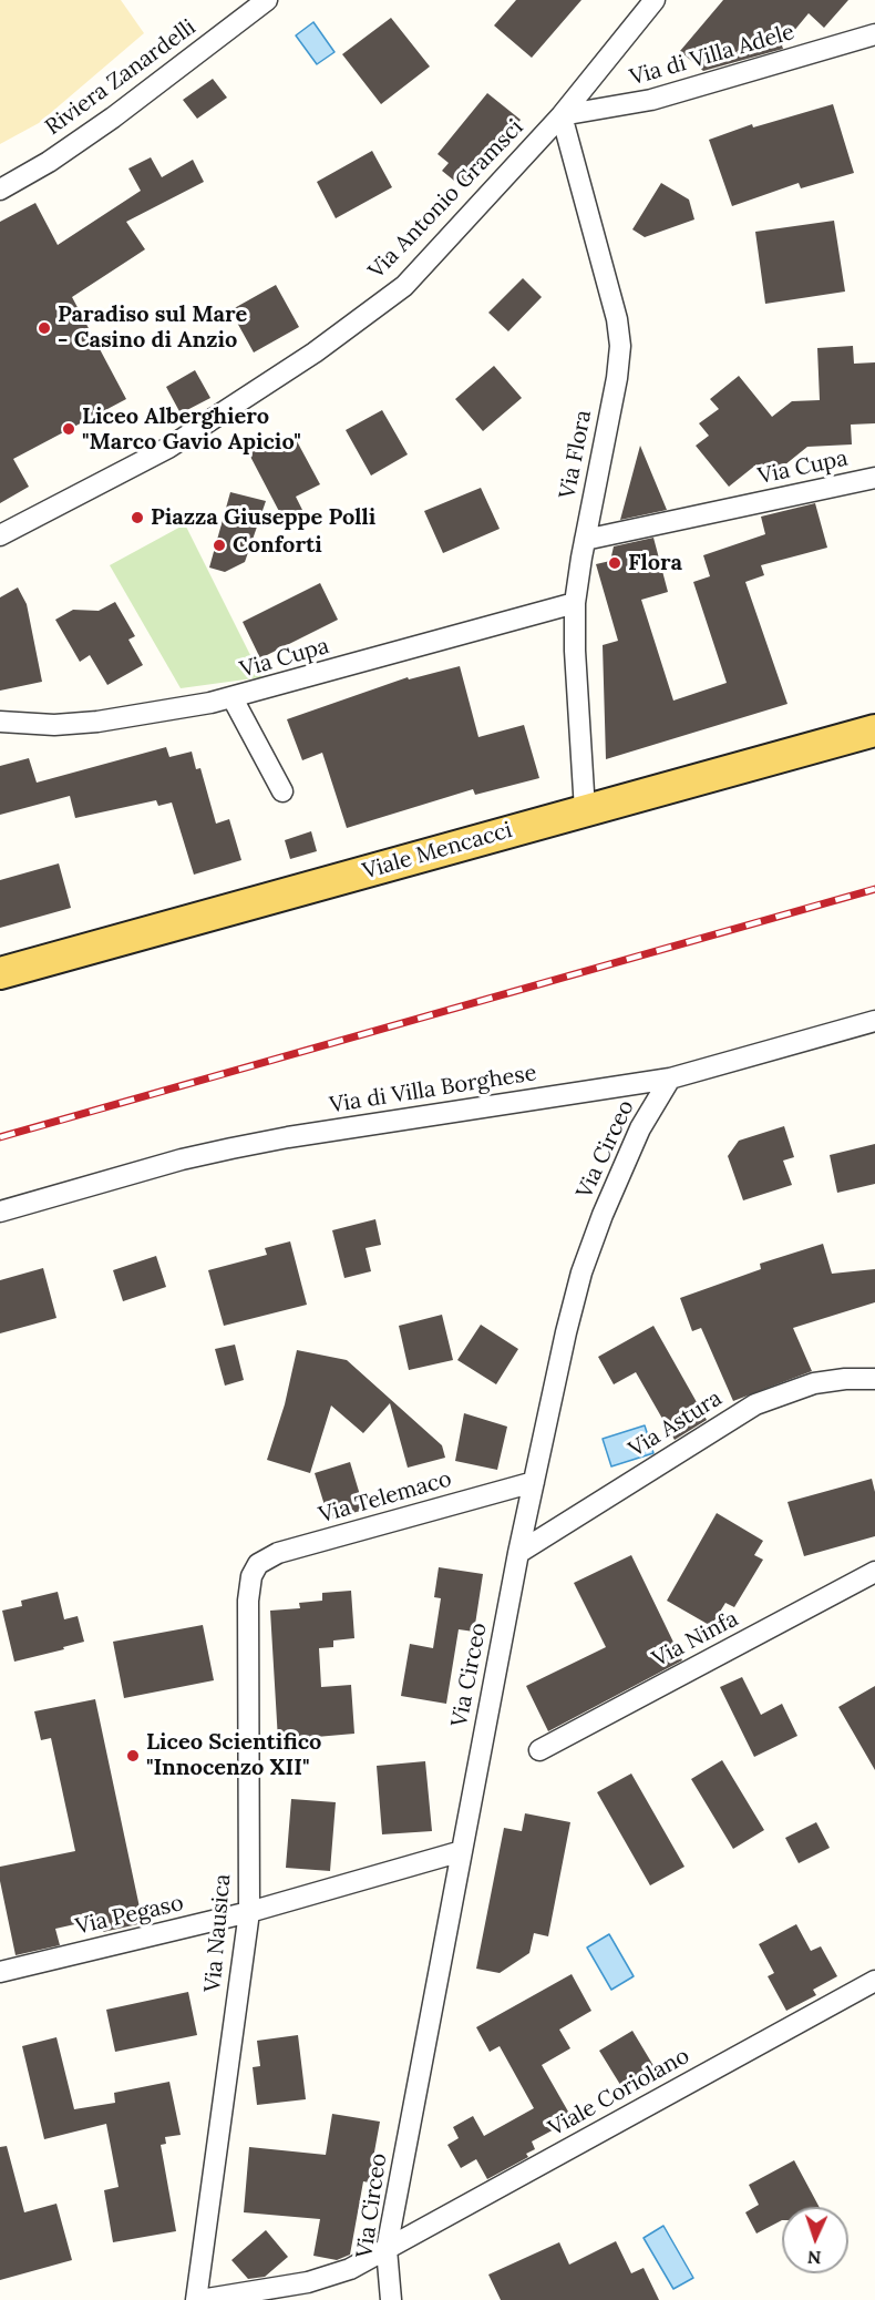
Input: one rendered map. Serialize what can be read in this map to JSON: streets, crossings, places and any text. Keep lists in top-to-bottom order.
{
  "streets": {
    "main road": ["Viale Mencacci"],
    "street": [
      "Via di Villa Adele",
      "Riviera Zanardelli",
      "Via Antonio Gramsci",
      "Via Flora",
      "Via Cupa",
      "Via di Villa Borghese",
      "Via Circeo",
      "Via Astura",
      "Via Telemaco",
      "Via Ninfa",
      "Via Pegaso",
      "Via Nausica",
      "Viale Coriolano"
    ]
  },
  "crossings": [
    ["Via di Villa Adele", "Via Antonio Gramsci"],
    ["Via di Villa Adele", "Via Flora"],
    ["Via Antonio Gramsci", "Via Flora"],
    ["Via Flora", "Via Cupa"],
    ["Via Flora", "Viale Mencacci"],
    ["Via di Villa Borghese", "Via Circeo"],
    ["Via Circeo", "Via Astura"],
    ["Via Circeo", "Via Telemaco"],
    ["Via Circeo", "Via Pegaso"],
    ["Via Circeo", "Viale Coriolano"],
    ["Via Telemaco", "Via Nausica"],
    ["Via Pegaso", "Via Nausica"]
  ],
  "places": [
    "Paradiso sul Mare - Casino di Anzio",
    "Liceo Alberghiero \"Marco Gavio Apicio\"",
    "Piazza Giuseppe Polli",
    "Conforti",
    "Flora",
    "Liceo Scientifico \"Innocenzo XII\""
  ],
  "north": "bottom"
}
